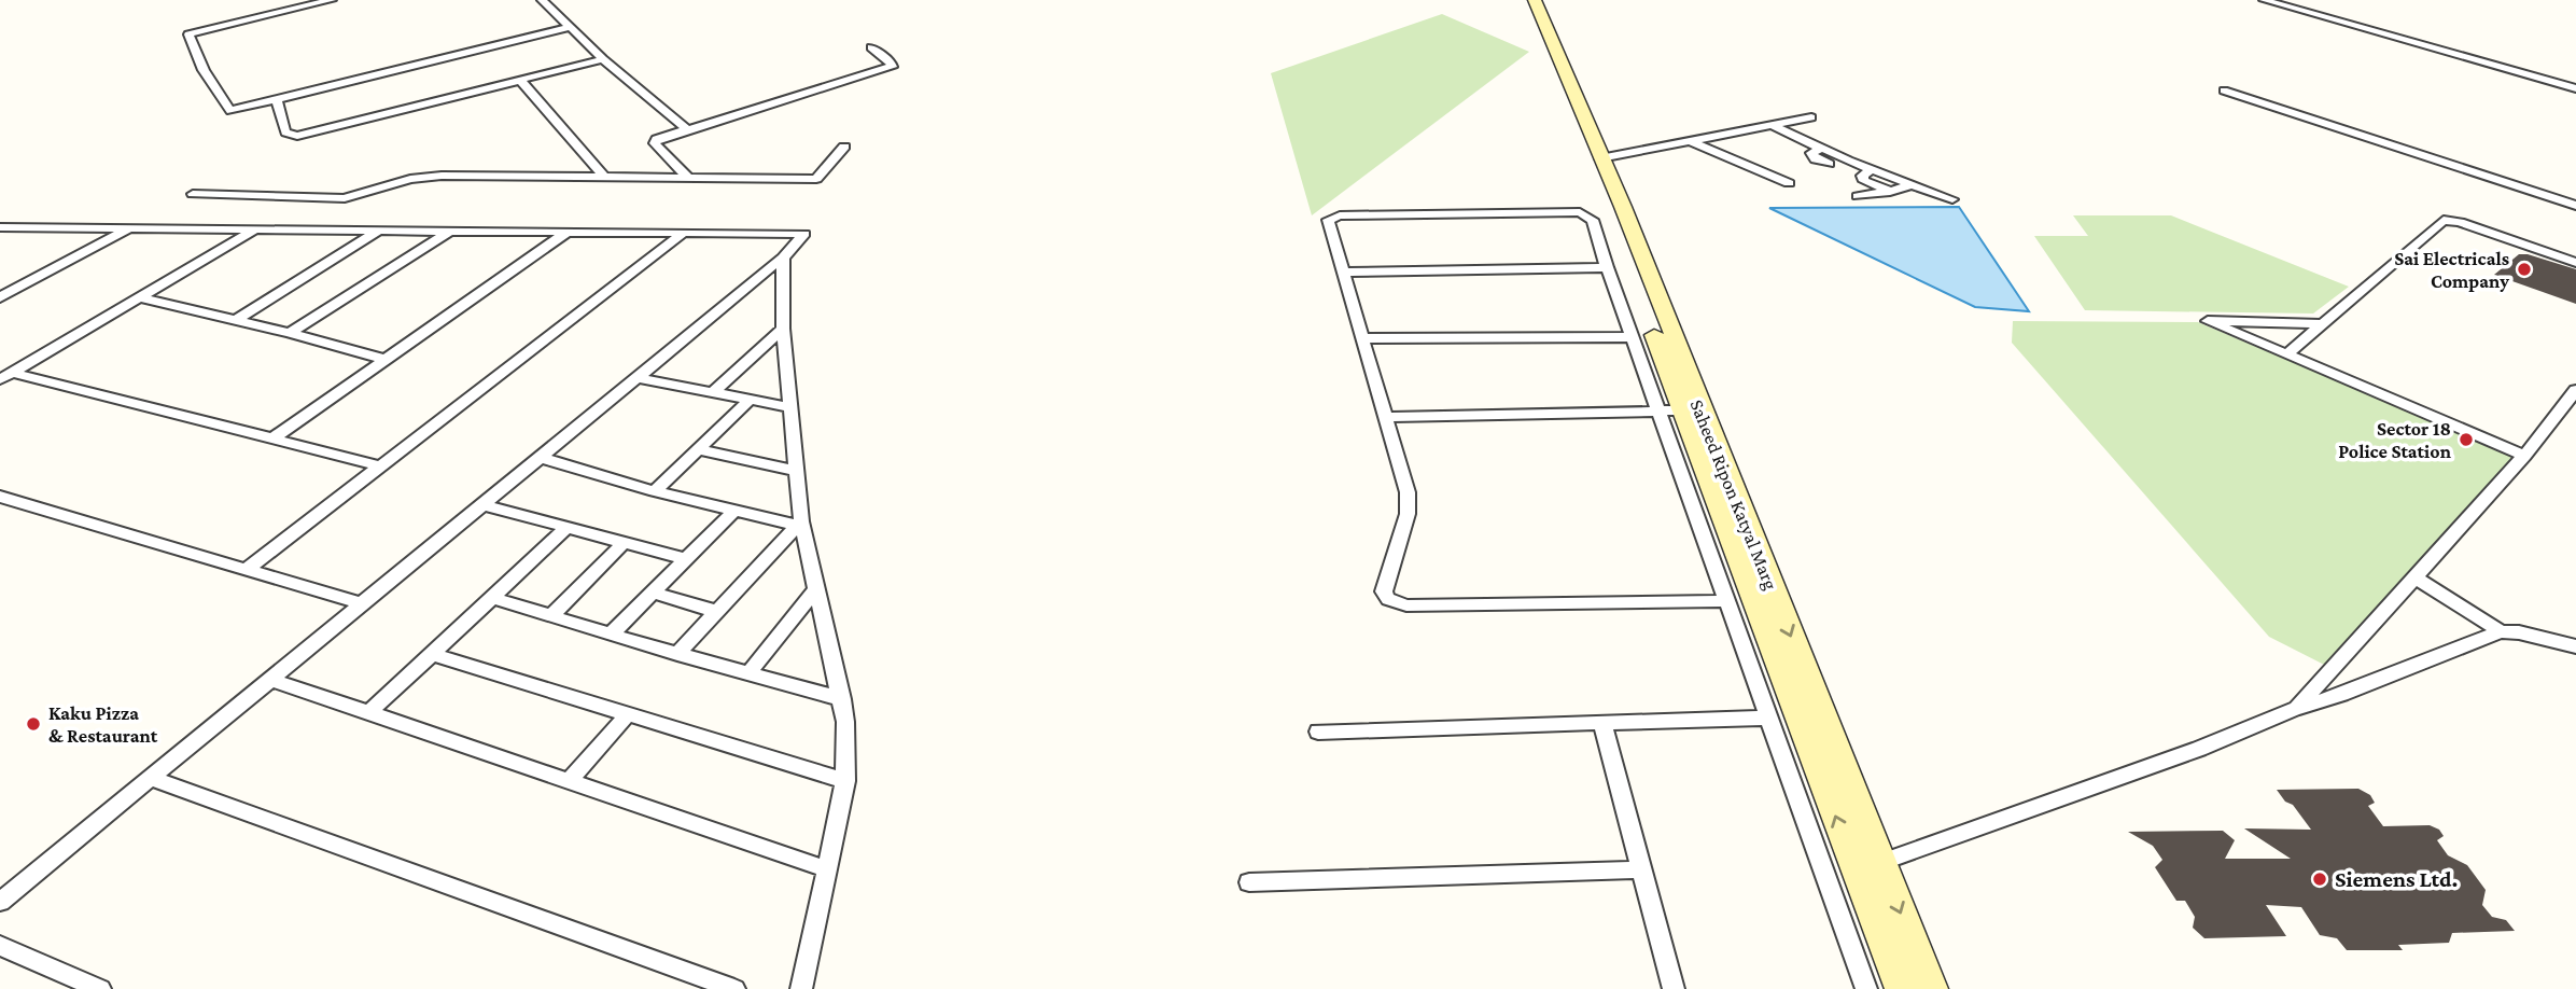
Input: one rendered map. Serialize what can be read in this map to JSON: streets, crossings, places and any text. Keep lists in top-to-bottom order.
{
  "streets": {
    "street": ["Saheed Ripon Katyal Marg"]
  },
  "places": [
    "Sai Electricals Company",
    "Sector 18 Police Station",
    "Kaku Pizza & Restaurant",
    "Siemens Ltd."
  ]
}
